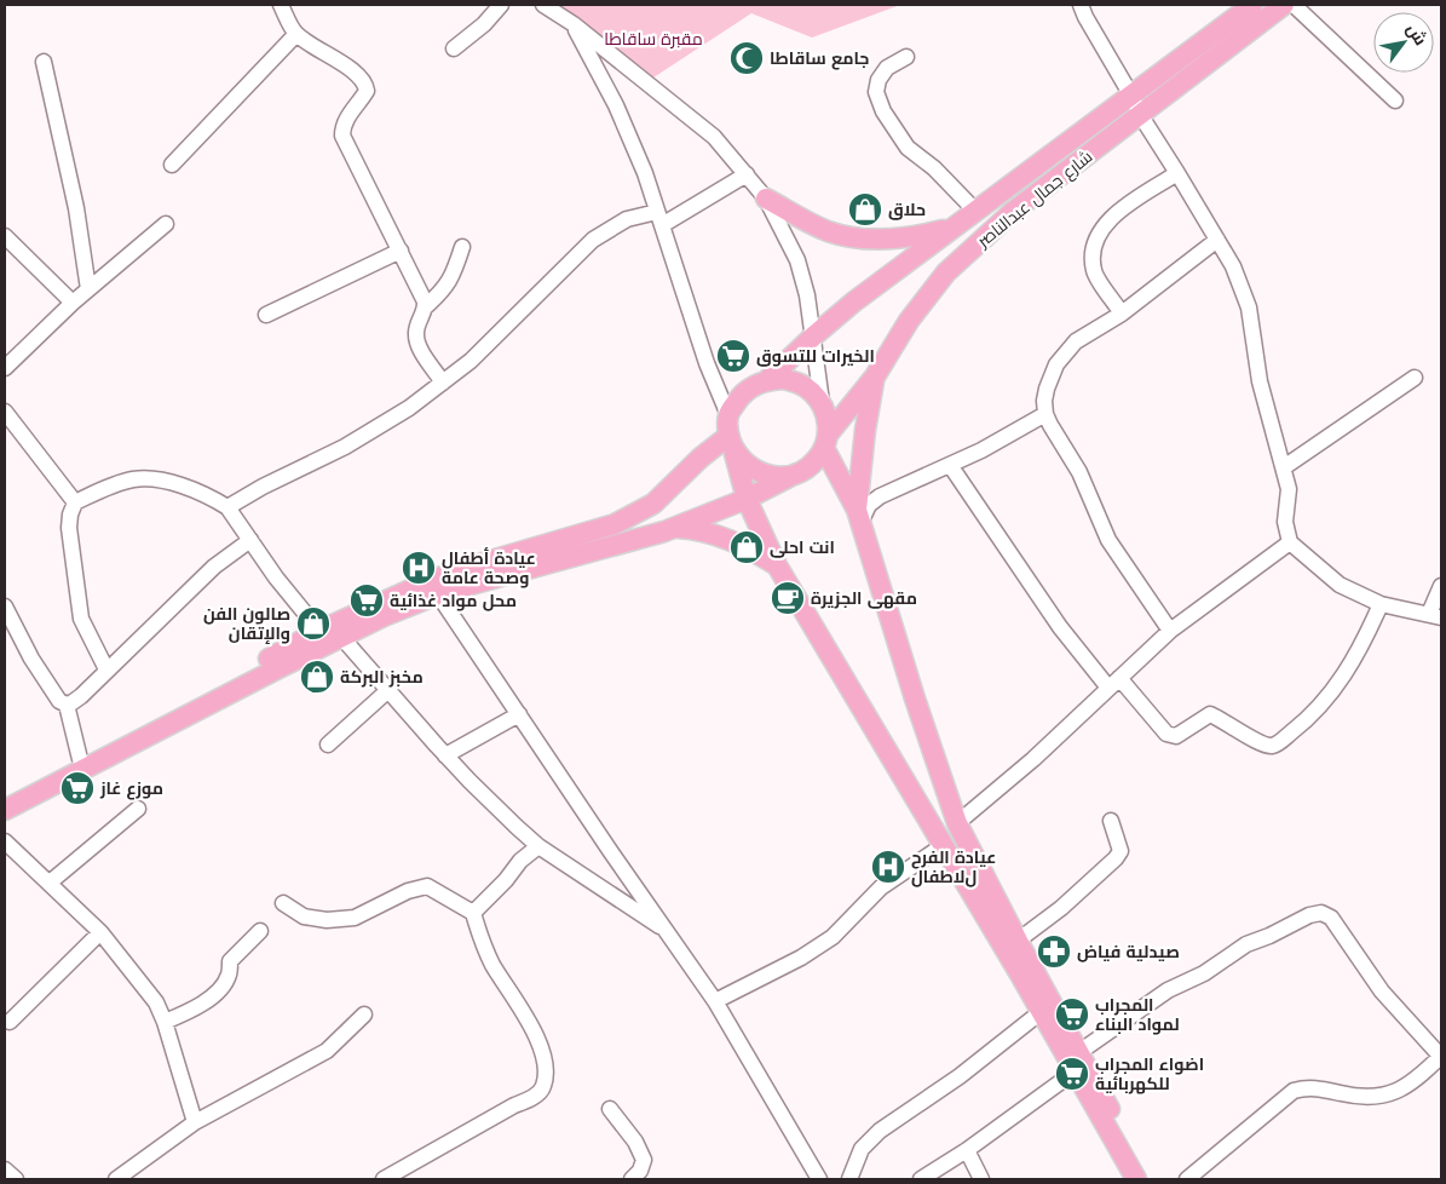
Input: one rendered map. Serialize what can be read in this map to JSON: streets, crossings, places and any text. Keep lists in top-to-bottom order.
{
  "streets": {
    "main road": ["شارع جمال عبدالناصر"]
  },
  "parks": ["مقبرة ساقاطا"],
  "places": {
    "mosque": ["جامع ساقاطا"],
    "shop": [
      "حلاق",
      "انت احلى",
      "صالون الفن والإتقان",
      "مخبز البركة"
    ],
    "supermarket": [
      "الخيرات للتسوق",
      "محل مواد غذائية",
      "موزع غاز",
      "المجراب لمواد البناء",
      "اضواء المجراب للكهربائية"
    ],
    "hospital": ["عيادة أطفال وصحة عامة", "عيادة الفرح لﻻطفال"],
    "cafe": ["مقهى الجزيرة"],
    "pharmacy": ["صيدلية فياض"]
  },
  "north": "top right"
}
